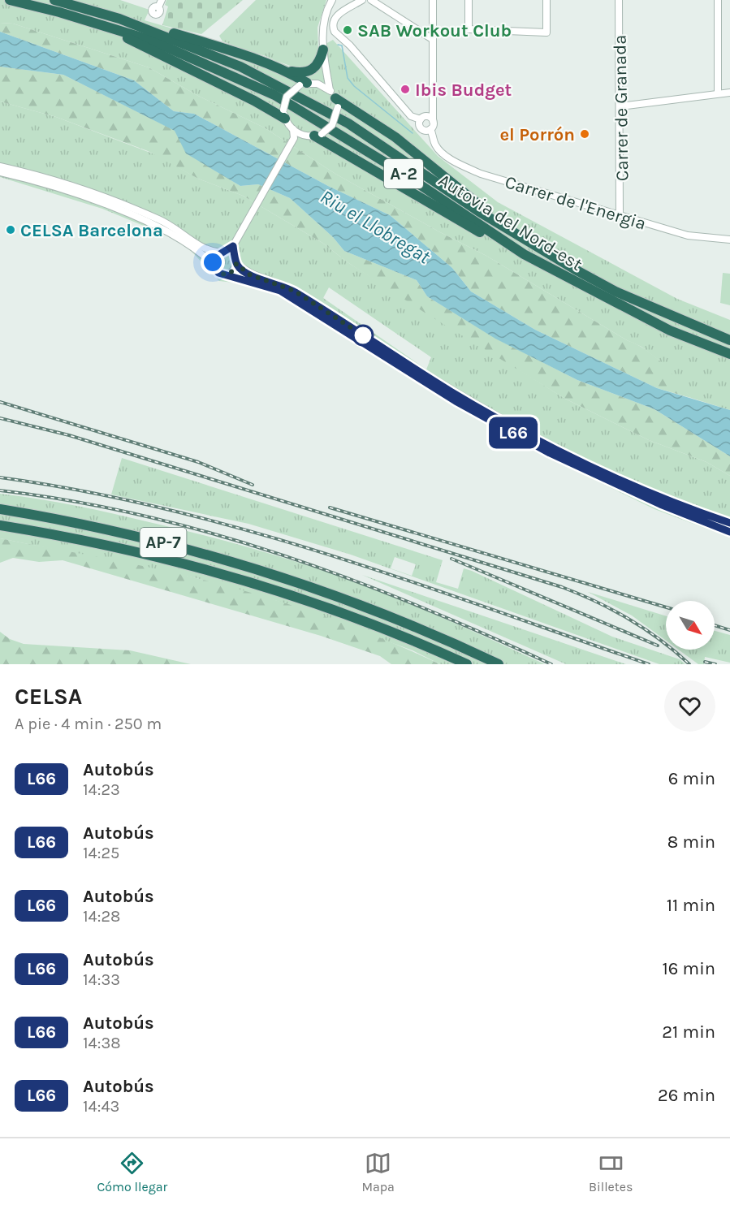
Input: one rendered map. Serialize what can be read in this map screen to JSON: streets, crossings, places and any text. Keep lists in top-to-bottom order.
{
  "streets": {
    "highway": ["A-2", "Autovia del Nord-est", "AP-7"],
    "street": ["Carrer de Granada", "Carrer de l'Energia"]
  },
  "crossings": [
    ["Carrer de Granada", "Carrer de l'Energia"]
  ],
  "water": ["Riu el Llobregat"],
  "places": [
    "SAB Workout Club",
    "Ibis Budget",
    "el Porrón",
    "CELSA Barcelona"
  ],
  "lines": ["bus line L66"],
  "north": "bottom right",
  "page": {
    "on_map": "L66",
    "heading": ["CELSA", "A pie · 4 min · 250 m"],
    "list": [
      {
        "mark": "L66",
        "name": "Autobús",
        "note": "14:23",
        "value": "6 min"
      },
      {
        "mark": "L66",
        "name": "Autobús",
        "note": "14:25",
        "value": "8 min"
      },
      {
        "mark": "L66",
        "name": "Autobús",
        "note": "14:28",
        "value": "11 min"
      },
      {
        "mark": "L66",
        "name": "Autobús",
        "note": "14:33",
        "value": "16 min"
      },
      {
        "mark": "L66",
        "name": "Autobús",
        "note": "14:38",
        "value": "21 min"
      },
      {
        "mark": "L66",
        "name": "Autobús",
        "note": "14:43",
        "value": "26 min"
      }
    ],
    "tabs": ["Cómo llegar", "Mapa", "Billetes"]
  }
}
